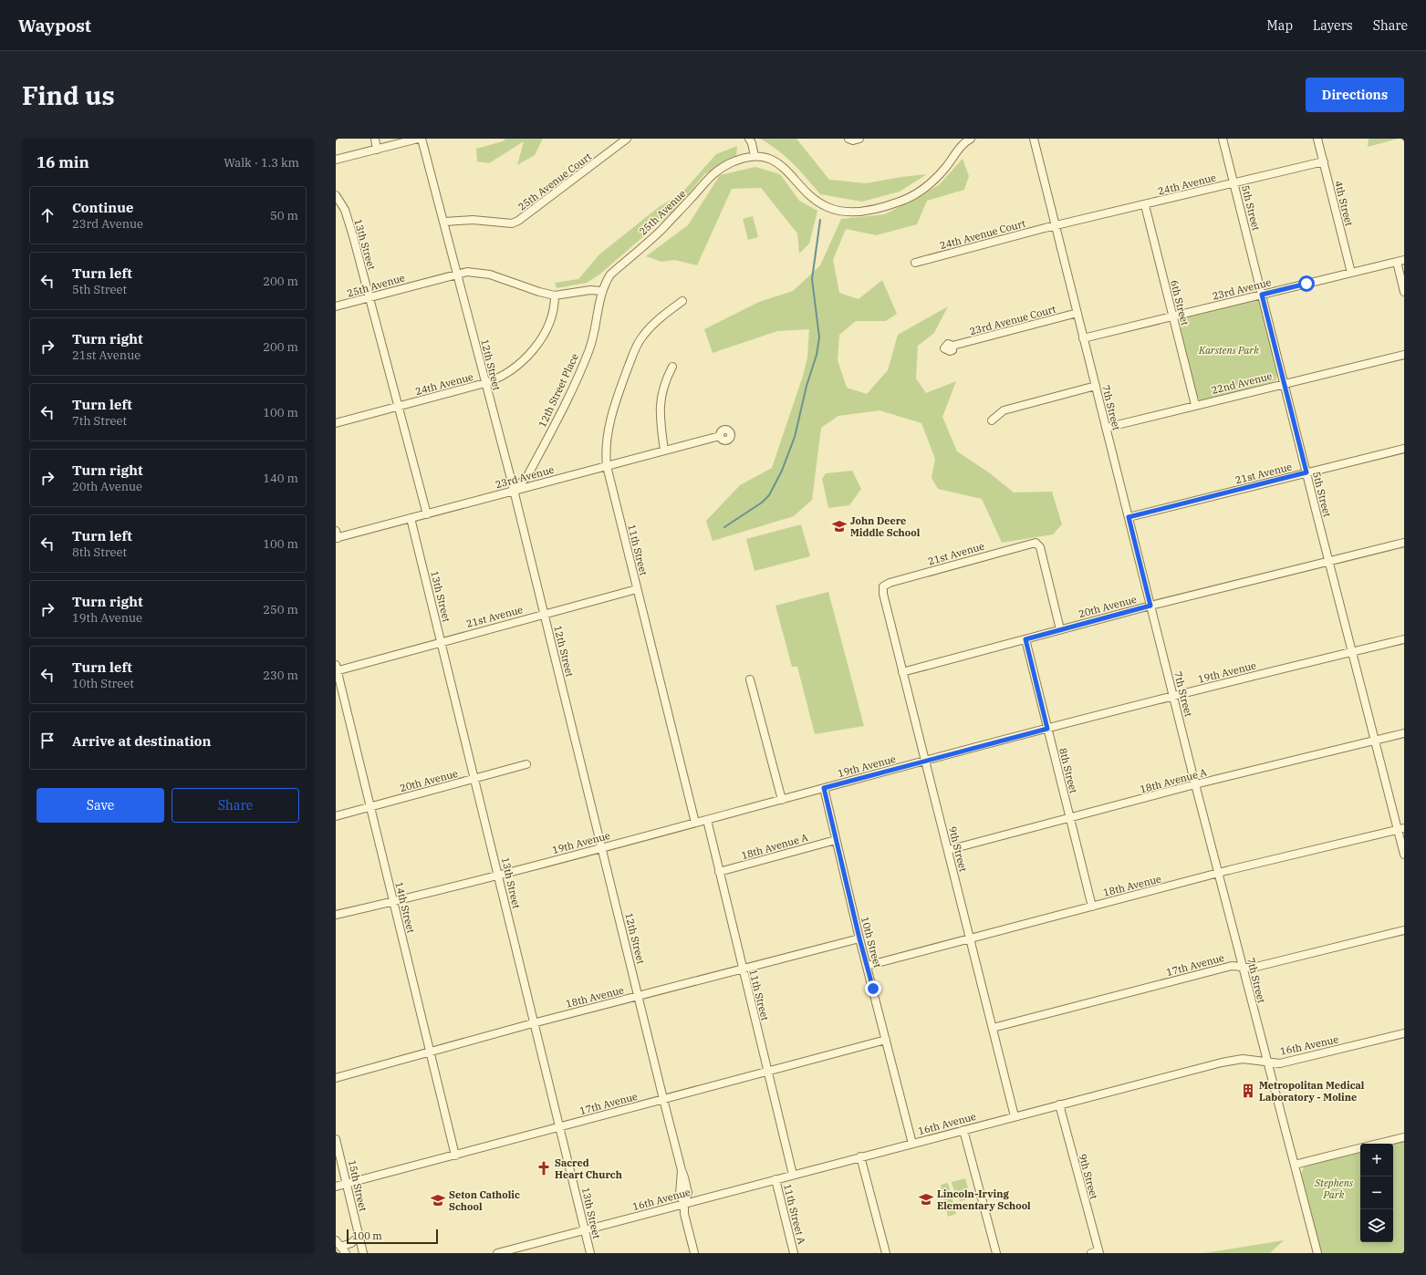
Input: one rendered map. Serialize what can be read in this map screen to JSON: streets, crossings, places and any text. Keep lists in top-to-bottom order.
{
  "streets": {
    "street": [
      "25th Avenue Court",
      "24th Avenue",
      "4th Street",
      "5th Street",
      "25th Avenue",
      "24th Avenue Court",
      "13th Street",
      "23rd Avenue",
      "6th Street",
      "23rd Avenue Court",
      "12th Street",
      "22nd Avenue",
      "12th Street Place",
      "7th Street",
      "21st Avenue",
      "11th Street",
      "20th Avenue",
      "19th Avenue",
      "8th Street",
      "18th Avenue A",
      "9th Street",
      "18th Avenue",
      "14th Street",
      "10th Street",
      "17th Avenue",
      "16th Avenue",
      "15th Street",
      "11th Street A"
    ]
  },
  "crossings": [
    ["25th Avenue Court", "12th Street"],
    ["24th Avenue", "4th Street"],
    ["24th Avenue", "5th Street"],
    ["24th Avenue", "25th Avenue"],
    ["24th Avenue", "24th Avenue Court"],
    ["24th Avenue", "13th Street"],
    ["24th Avenue", "6th Street"],
    ["24th Avenue", "12th Street"],
    ["24th Avenue", "7th Street"],
    ["4th Street", "23rd Avenue"],
    ["5th Street", "23rd Avenue"],
    ["5th Street", "22nd Avenue"],
    ["5th Street", "21st Avenue"],
    ["5th Street", "20th Avenue"],
    ["5th Street", "19th Avenue"],
    ["5th Street", "18th Avenue A"],
    ["5th Street", "18th Avenue"],
    ["25th Avenue", "13th Street"],
    ["25th Avenue", "12th Street"],
    ["25th Avenue", "12th Street Place"],
    ["24th Avenue Court", "7th Street"],
    ["13th Street", "23rd Avenue"],
    ["13th Street", "21st Avenue"],
    ["13th Street", "20th Avenue"],
    ["13th Street", "19th Avenue"],
    ["13th Street", "18th Avenue"],
    ["13th Street", "17th Avenue"],
    ["13th Street", "16th Avenue"],
    ["23rd Avenue", "6th Street"],
    ["23rd Avenue", "12th Street"],
    ["23rd Avenue", "12th Street Place"],
    ["23rd Avenue", "7th Street"],
    ["23rd Avenue", "11th Street"],
    ["6th Street", "22nd Avenue"],
    ["23rd Avenue Court", "7th Street"],
    ["12th Street", "12th Street Place"],
    ["12th Street", "21st Avenue"],
    ["12th Street", "19th Avenue"],
    ["12th Street", "18th Avenue"],
    ["12th Street", "17th Avenue"],
    ["12th Street", "16th Avenue"],
    ["22nd Avenue", "7th Street"],
    ["7th Street", "21st Avenue"],
    ["7th Street", "20th Avenue"],
    ["7th Street", "19th Avenue"],
    ["7th Street", "18th Avenue A"],
    ["7th Street", "18th Avenue"],
    ["7th Street", "17th Avenue"],
    ["7th Street", "16th Avenue"],
    ["21st Avenue", "11th Street"],
    ["21st Avenue", "20th Avenue"],
    ["21st Avenue", "9th Street"],
    ["21st Avenue", "14th Street"],
    ["11th Street", "19th Avenue"],
    ["11th Street", "18th Avenue A"],
    ["11th Street", "18th Avenue"],
    ["11th Street", "17th Avenue"],
    ["11th Street", "16th Avenue"],
    ["20th Avenue", "8th Street"],
    ["20th Avenue", "9th Street"],
    ["20th Avenue", "14th Street"],
    ["19th Avenue", "8th Street"],
    ["19th Avenue", "9th Street"],
    ["19th Avenue", "14th Street"],
    ["19th Avenue", "10th Street"],
    ["8th Street", "18th Avenue A"],
    ["8th Street", "18th Avenue"],
    ["18th Avenue A", "9th Street"],
    ["18th Avenue A", "10th Street"],
    ["9th Street", "18th Avenue"],
    ["9th Street", "17th Avenue"],
    ["9th Street", "16th Avenue"],
    ["18th Avenue", "14th Street"],
    ["18th Avenue", "10th Street"],
    ["14th Street", "17th Avenue"],
    ["10th Street", "17th Avenue"],
    ["10th Street", "16th Avenue"],
    ["17th Avenue", "15th Street"],
    ["16th Avenue", "11th Street A"]
  ],
  "parks": ["Karstens Park", "Stephens Park"],
  "places": {
    "school or university": ["John Deere Middle School", "Lincoln-Irving Elementary School", "Seton Catholic School"],
    "building": ["Metropolitan Medical Laboratory - Moline"],
    "church": ["Sacred Heart Church"]
  },
  "scale_bar": "100 m",
  "page": {
    "header": "Waypost",
    "nav": ["Map", "Layers", "Share"],
    "buttons": [
      "Directions",
      ["Save", "Share"]
    ],
    "title": "Find us",
    "heading": ["16 min", "Walk · 1.3 km"],
    "list": [
      ["Continue", "23rd Avenue", "50 m"],
      ["Turn left", "5th Street", "200 m"],
      ["Turn right", "21st Avenue", "200 m"],
      ["Turn left", "7th Street", "100 m"],
      ["Turn right", "20th Avenue", "140 m"],
      ["Turn left", "8th Street", "100 m"],
      ["Turn right", "19th Avenue", "250 m"],
      ["Turn left", "10th Street", "230 m"],
      "Arrive at destination"
    ],
    "map_buttons": ["+", "−"],
    "scale": "100 m"
  }
}
